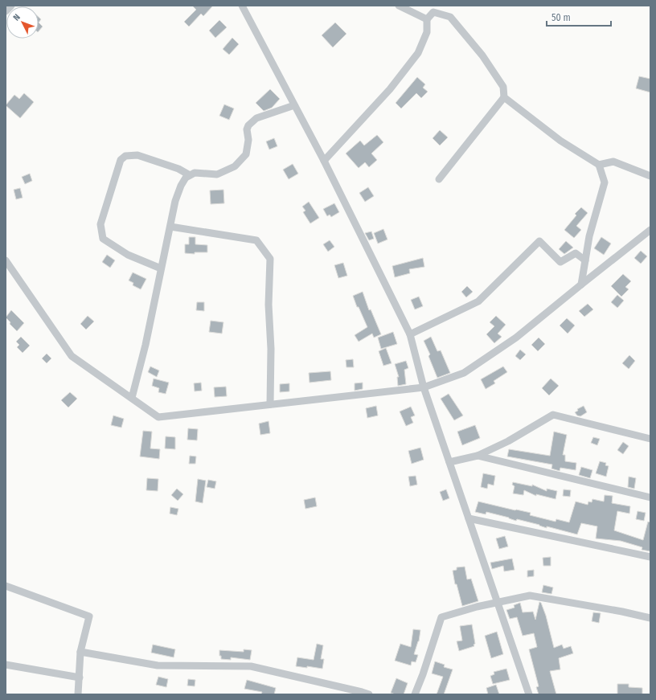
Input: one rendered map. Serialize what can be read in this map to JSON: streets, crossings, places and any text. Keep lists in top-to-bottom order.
{
  "scale_bar": "50 m",
  "north": "top left"
}
